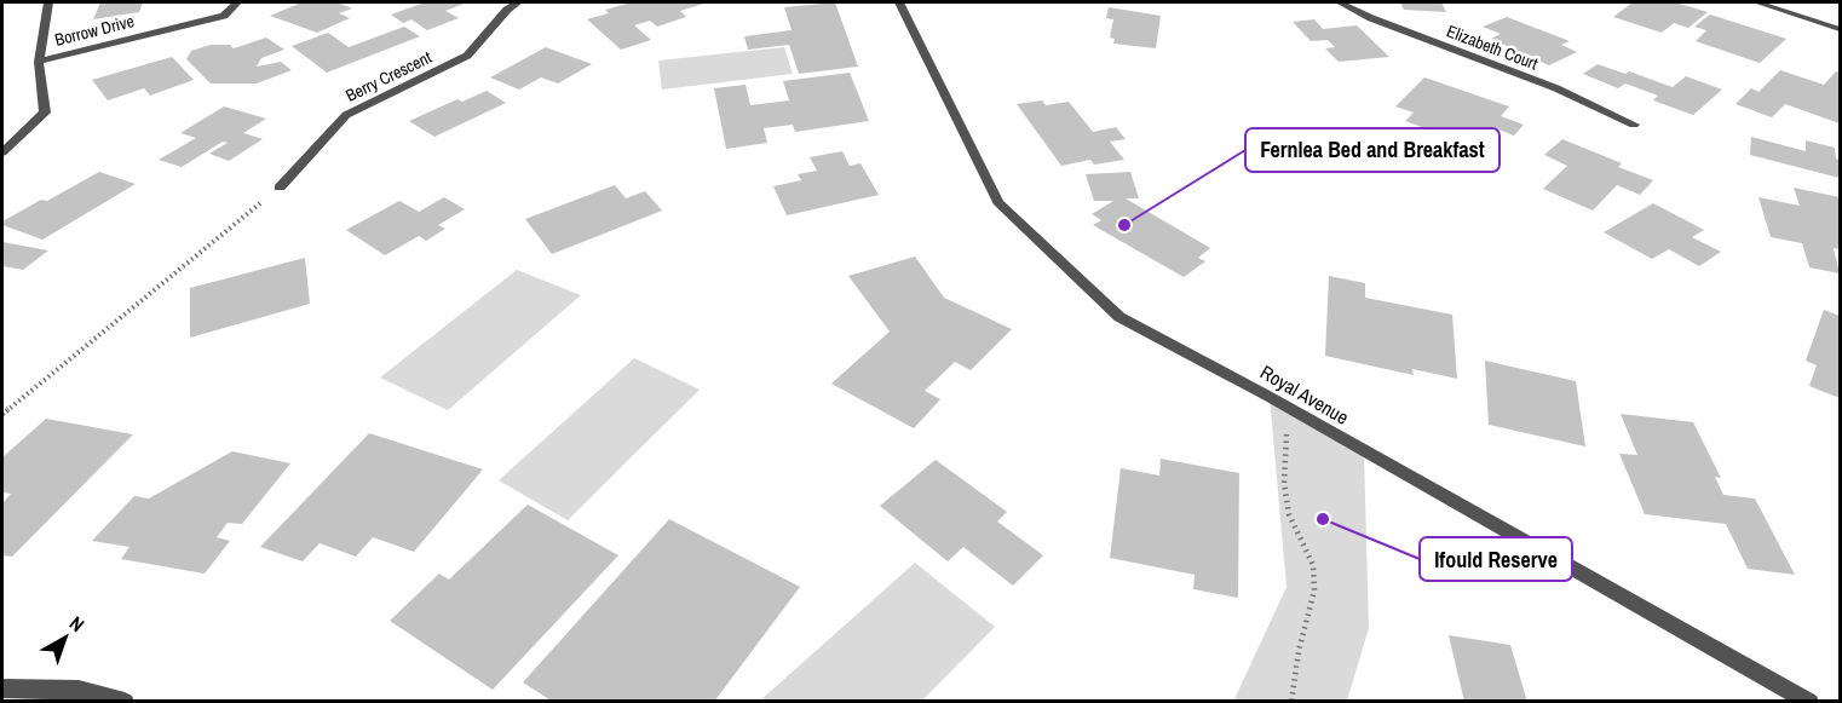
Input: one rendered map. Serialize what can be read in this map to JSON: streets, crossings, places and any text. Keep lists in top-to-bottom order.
{
  "streets": {
    "street": [
      "Borrow Drive",
      "Elizabeth Court",
      "Berry Crescent",
      "Royal Avenue"
    ]
  },
  "places": ["Fernlea Bed and Breakfast", "Ifould Reserve"],
  "north": "top right"
}
